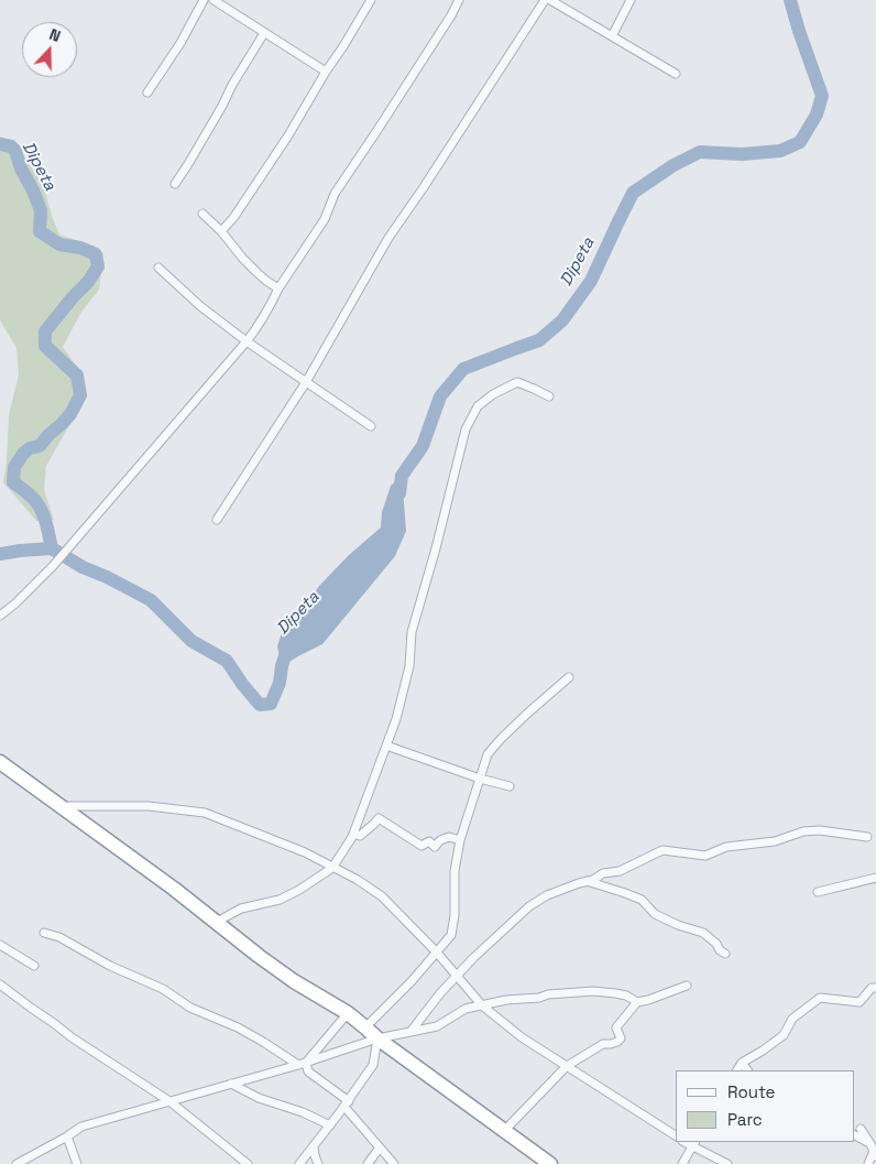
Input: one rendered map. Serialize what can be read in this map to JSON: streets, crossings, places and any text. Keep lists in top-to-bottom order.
{
  "water": ["Dipeta"],
  "legend": ["Route", "Parc"],
  "north": "top"
}
